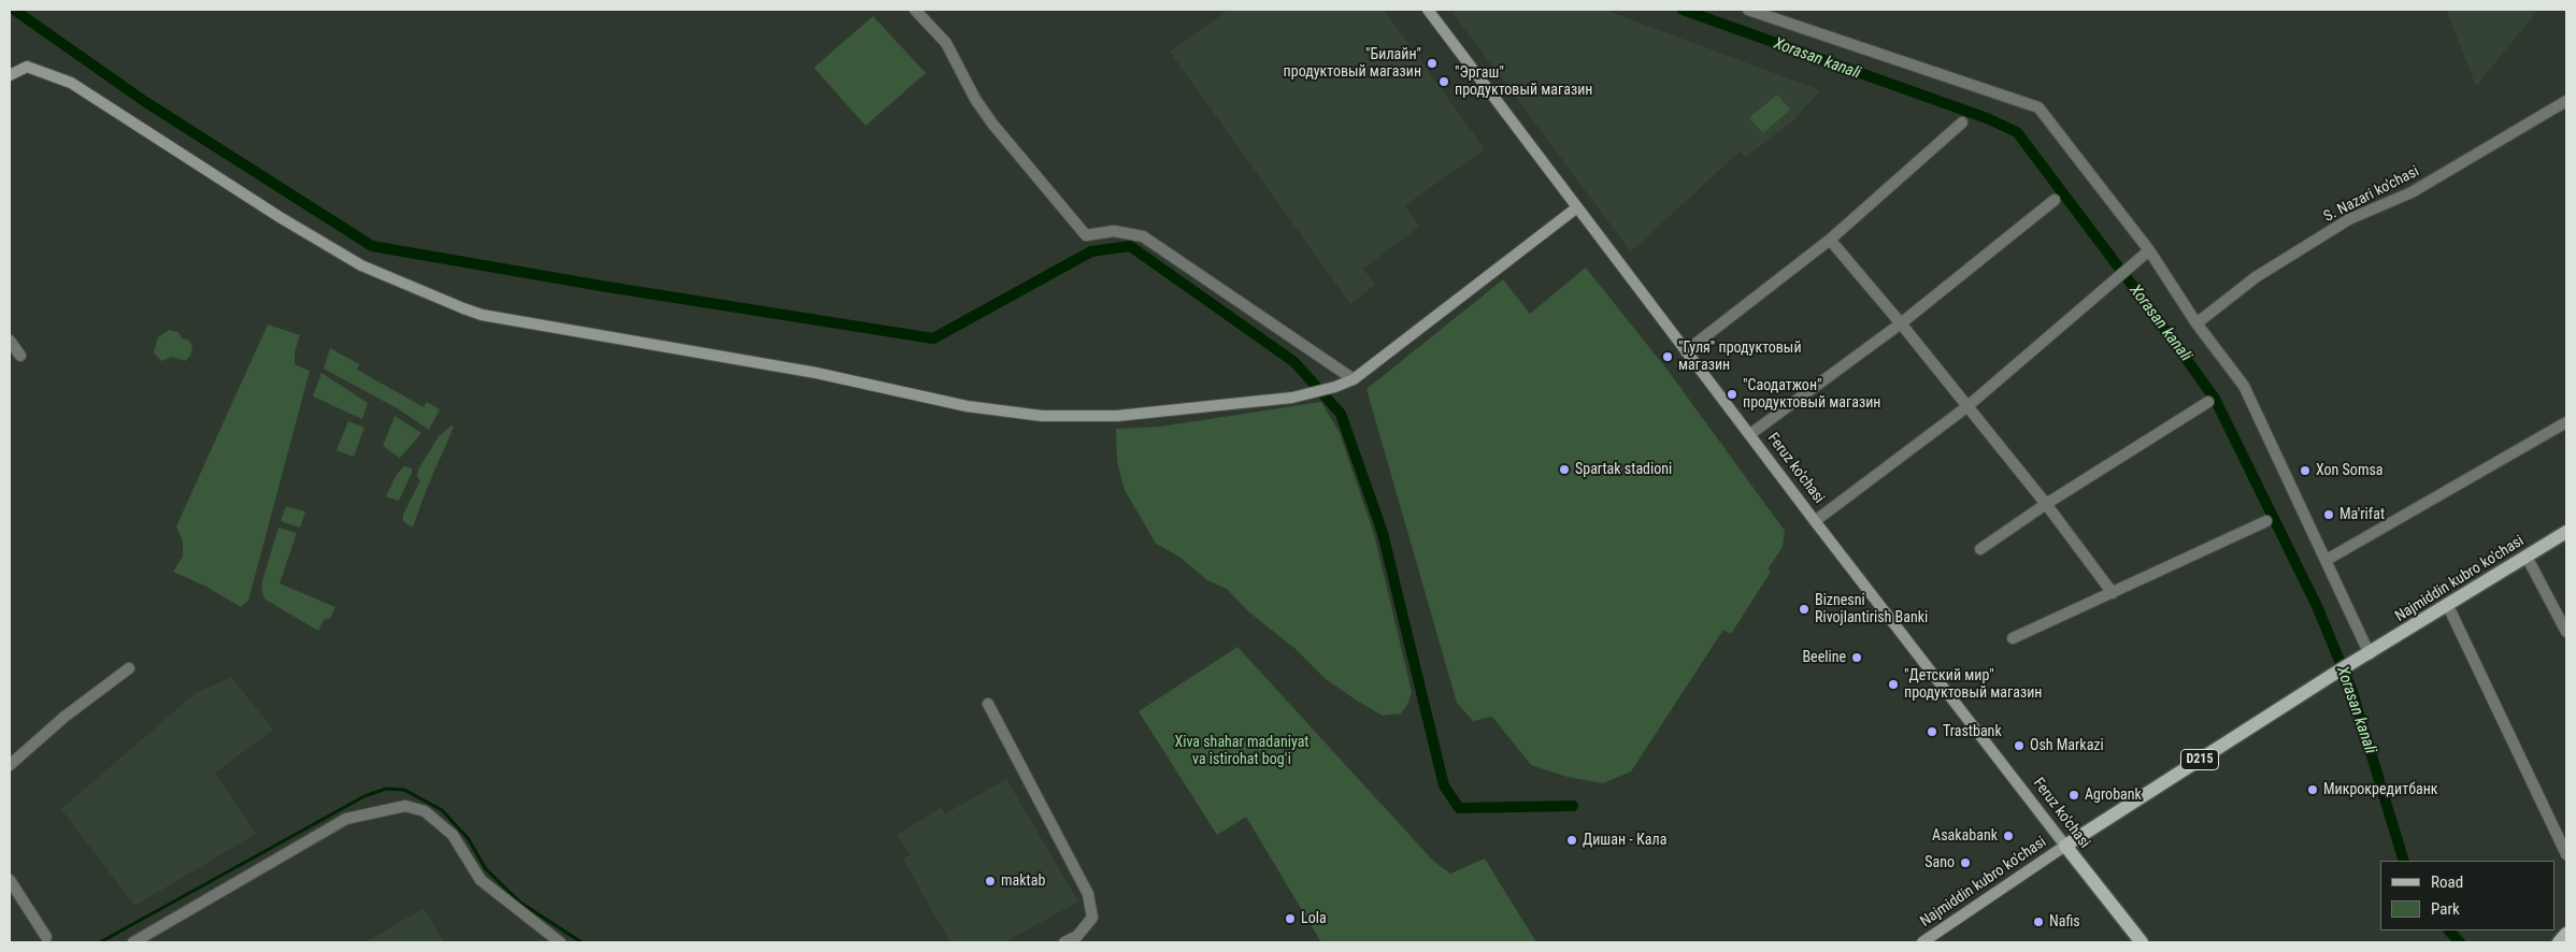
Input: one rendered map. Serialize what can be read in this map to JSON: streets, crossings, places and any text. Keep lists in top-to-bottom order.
{
  "streets": {
    "main road": ["Feruz ko'chasi", "Najmiddin kubro ko'chasi", "D215"],
    "street": ["S. Nazari ko'chasi"]
  },
  "crossings": [
    ["Feruz ko'chasi", "Najmiddin kubro ko'chasi"]
  ],
  "water": ["Xorasan kanali"],
  "parks": ["Xiva shahar madaniyat va istirohat bogʻi"],
  "places": [
    "\"Билайн\" продуктовый магазин",
    "\"Эргаш\" продуктовый магазин",
    "\"Гуля\" продуктовый магазин",
    "\"Саодатжон\" продуктовый магазин",
    "Spartak stadioni",
    "Xon Somsa",
    "Ma'rifat",
    "Biznesni Rivojlantirish Banki",
    "Beeline",
    "\"Детский мир\" продуктовый магазин",
    "Trastbank",
    "Osh Markazi",
    "Микрокредитбанк",
    "Agrobank",
    "Asakabank",
    "Дишан - Кала",
    "Sano",
    "maktab",
    "Lola",
    "Nafis"
  ],
  "legend": ["Road", "Park"]
}
